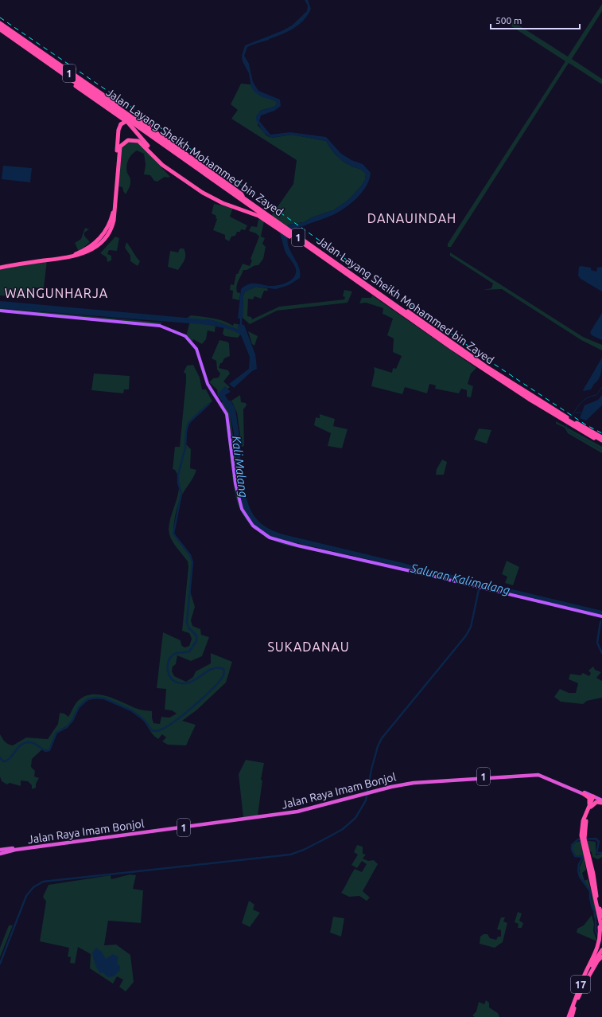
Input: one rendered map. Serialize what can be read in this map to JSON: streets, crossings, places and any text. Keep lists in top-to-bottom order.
{
  "streets": {
    "highway": [
      "1",
      "Jalan Layang Sheikh Mohammed bin Zayed",
      "Jalan Raya Imam Bonjol",
      "17"
    ]
  },
  "crossings": [
    ["1", "Jalan Layang Sheikh Mohammed bin Zayed"]
  ],
  "districts": ["DANAUINDAH", "WANGUNHARJA", "SUKADANAU"],
  "water": ["Kali Malang", "Saluran Kalimalang"],
  "scale_bar": "500 m"
}
